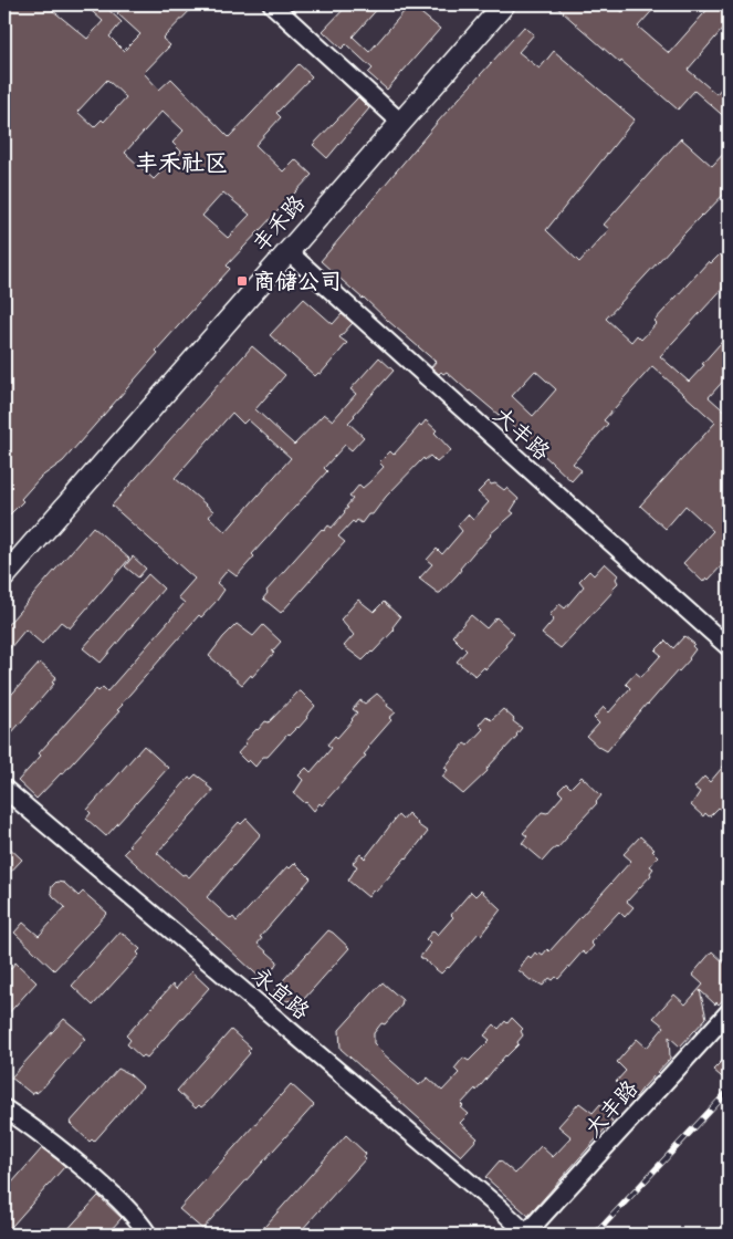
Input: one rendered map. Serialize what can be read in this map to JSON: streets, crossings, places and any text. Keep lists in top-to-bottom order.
{
  "streets": {
    "main road": ["丰禾路"],
    "street": ["大丰路", "永宜路"]
  },
  "crossings": [
    ["丰禾路", "大丰路"],
    ["大丰路", "永宜路"]
  ],
  "districts": ["丰禾社区"],
  "places": {
    "transit": ["商储公司"]
  }
}
